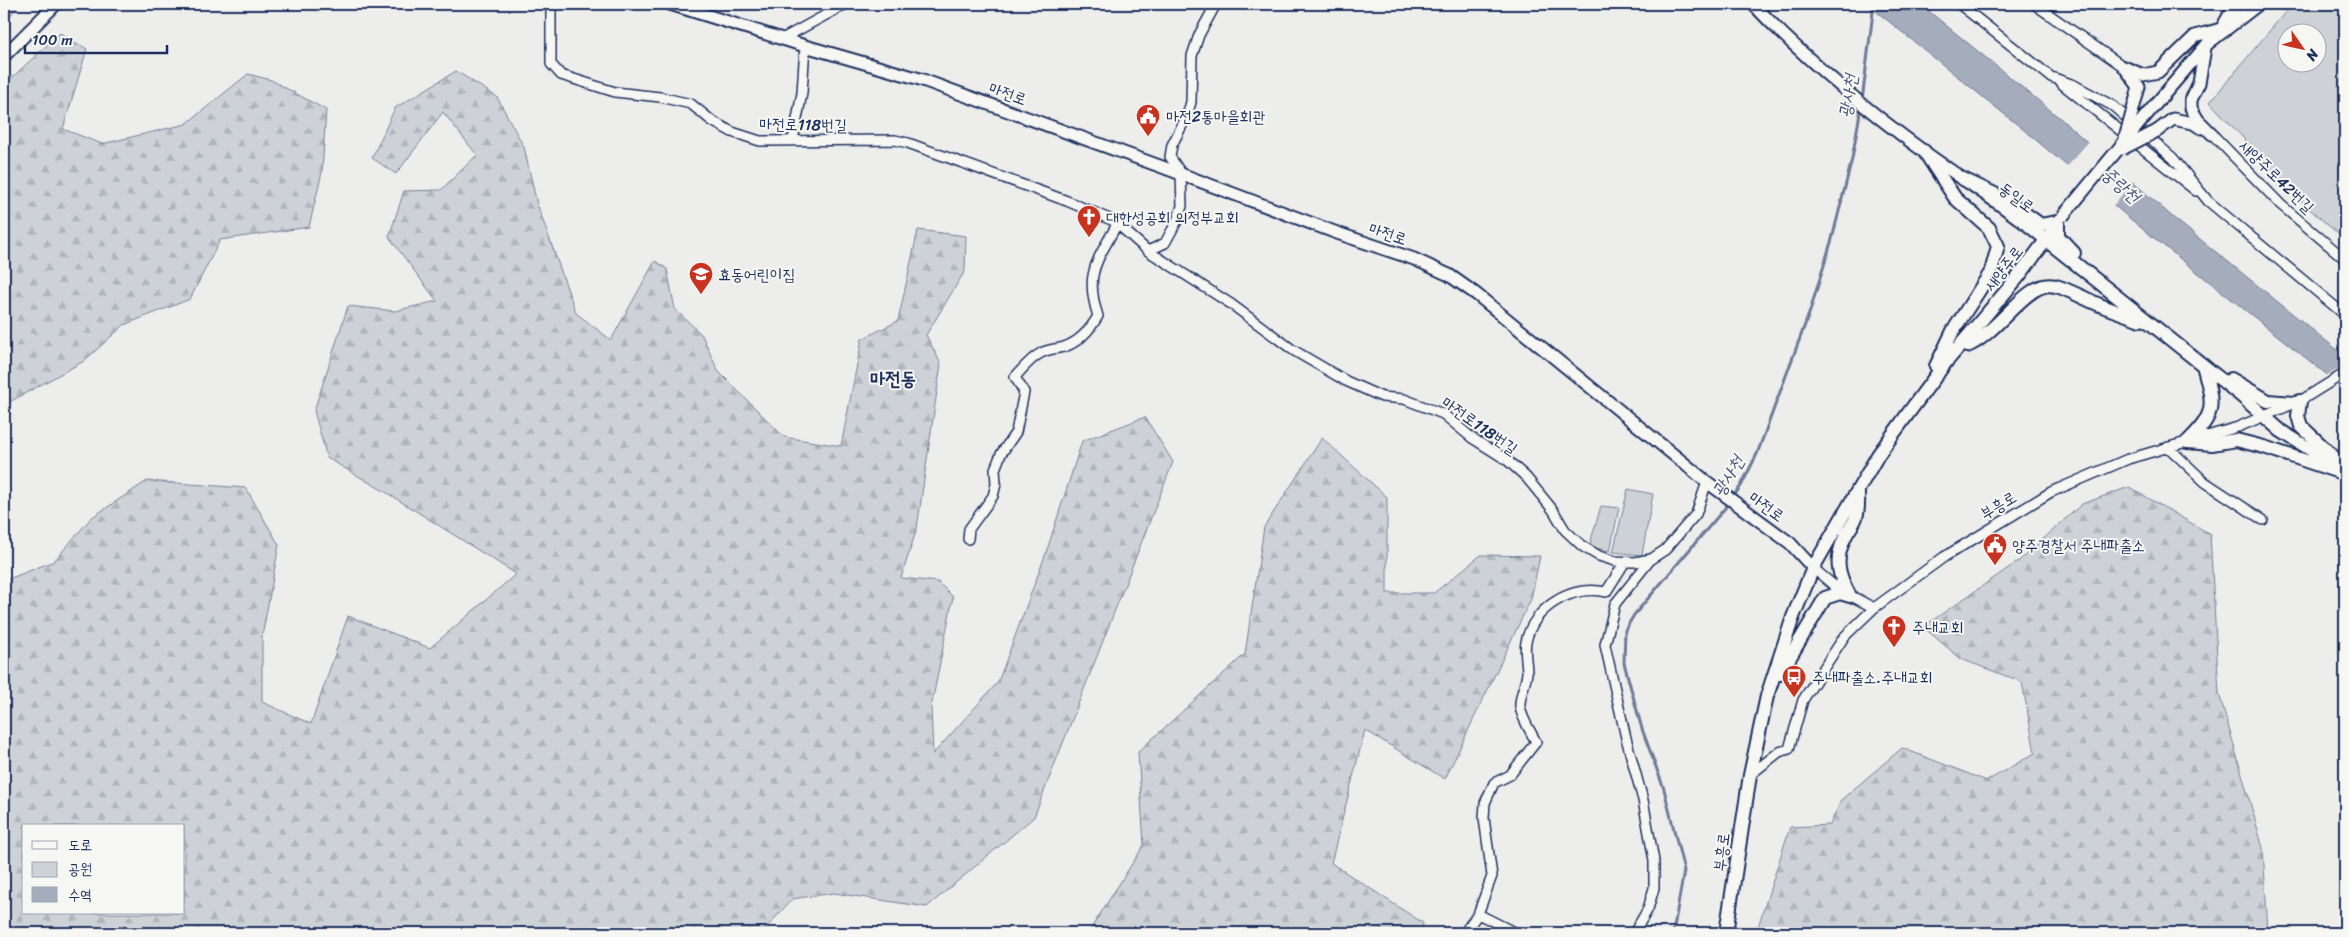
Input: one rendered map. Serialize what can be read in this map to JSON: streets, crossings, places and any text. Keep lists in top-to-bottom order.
{
  "streets": {
    "main road": ["동일로", "새양주로", "부흥로"],
    "street": ["마전로", "마전로118번길", "새양주로42번길"]
  },
  "crossings": [
    ["마전로", "새양주로"],
    ["마전로", "부흥로"],
    ["동일로", "새양주로"],
    ["동일로", "부흥로"],
    ["새양주로", "부흥로"]
  ],
  "districts": ["마전동"],
  "water": ["광사천", "중랑천"],
  "places": {
    "public building": ["마전2통마을회관", "양주경찰서 주내파출소"],
    "church": ["대한성공회 의정부교회", "주내교회"],
    "school or university": ["효동어린이집"],
    "bus stop": ["주내파출소.주내교회"]
  },
  "legend": ["도로", "공원", "수역"],
  "scale_bar": "100 m",
  "north": "bottom right"
}
